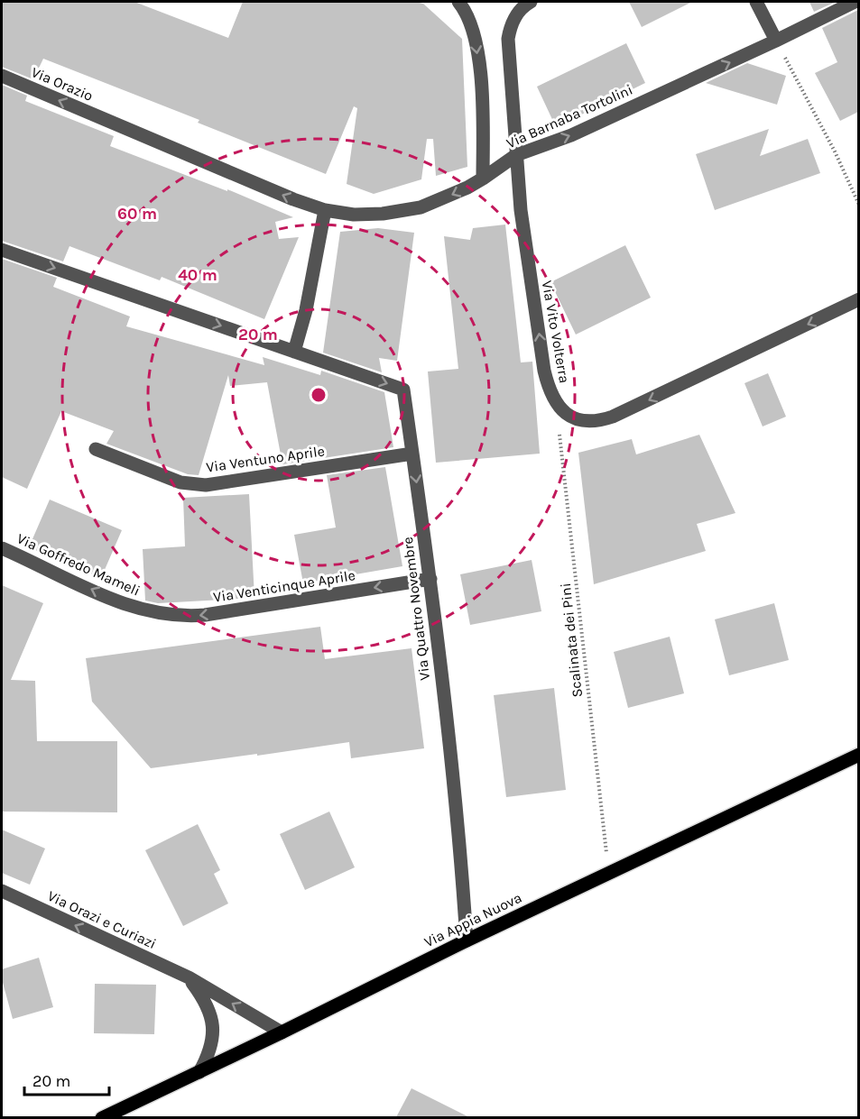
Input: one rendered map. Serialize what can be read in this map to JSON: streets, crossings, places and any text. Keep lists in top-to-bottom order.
{
  "streets": {
    "main road": ["Via Appia Nuova"],
    "street": [
      "Via Orazio",
      "Via Barnaba Tortolini",
      "Via Vito Volterra",
      "Via Ventuno Aprile",
      "Via Goffredo Mameli",
      "Via Venticinque Aprile",
      "Via Quattro Novembre",
      "Via Orazi e Curiazi"
    ],
    "path": ["Scalinata dei Pini"]
  },
  "crossings": [
    ["Via Orazio", "Via Barnaba Tortolini"],
    ["Via Barnaba Tortolini", "Via Vito Volterra"],
    ["Via Vito Volterra", "Scalinata dei Pini"],
    ["Via Ventuno Aprile", "Via Quattro Novembre"],
    ["Via Goffredo Mameli", "Via Venticinque Aprile"],
    ["Via Venticinque Aprile", "Via Quattro Novembre"],
    ["Via Quattro Novembre", "Via Appia Nuova"],
    ["Scalinata dei Pini", "Via Appia Nuova"],
    ["Via Orazi e Curiazi", "Via Appia Nuova"]
  ],
  "one_way": [
    "Via Orazio",
    "Via Goffredo Mameli",
    "Via Venticinque Aprile",
    "Via Quattro Novembre",
    "Via Orazi e Curiazi"
  ],
  "scale_bar": "20 m",
  "rings": ["60 m", "40 m", "20 m"]
}
